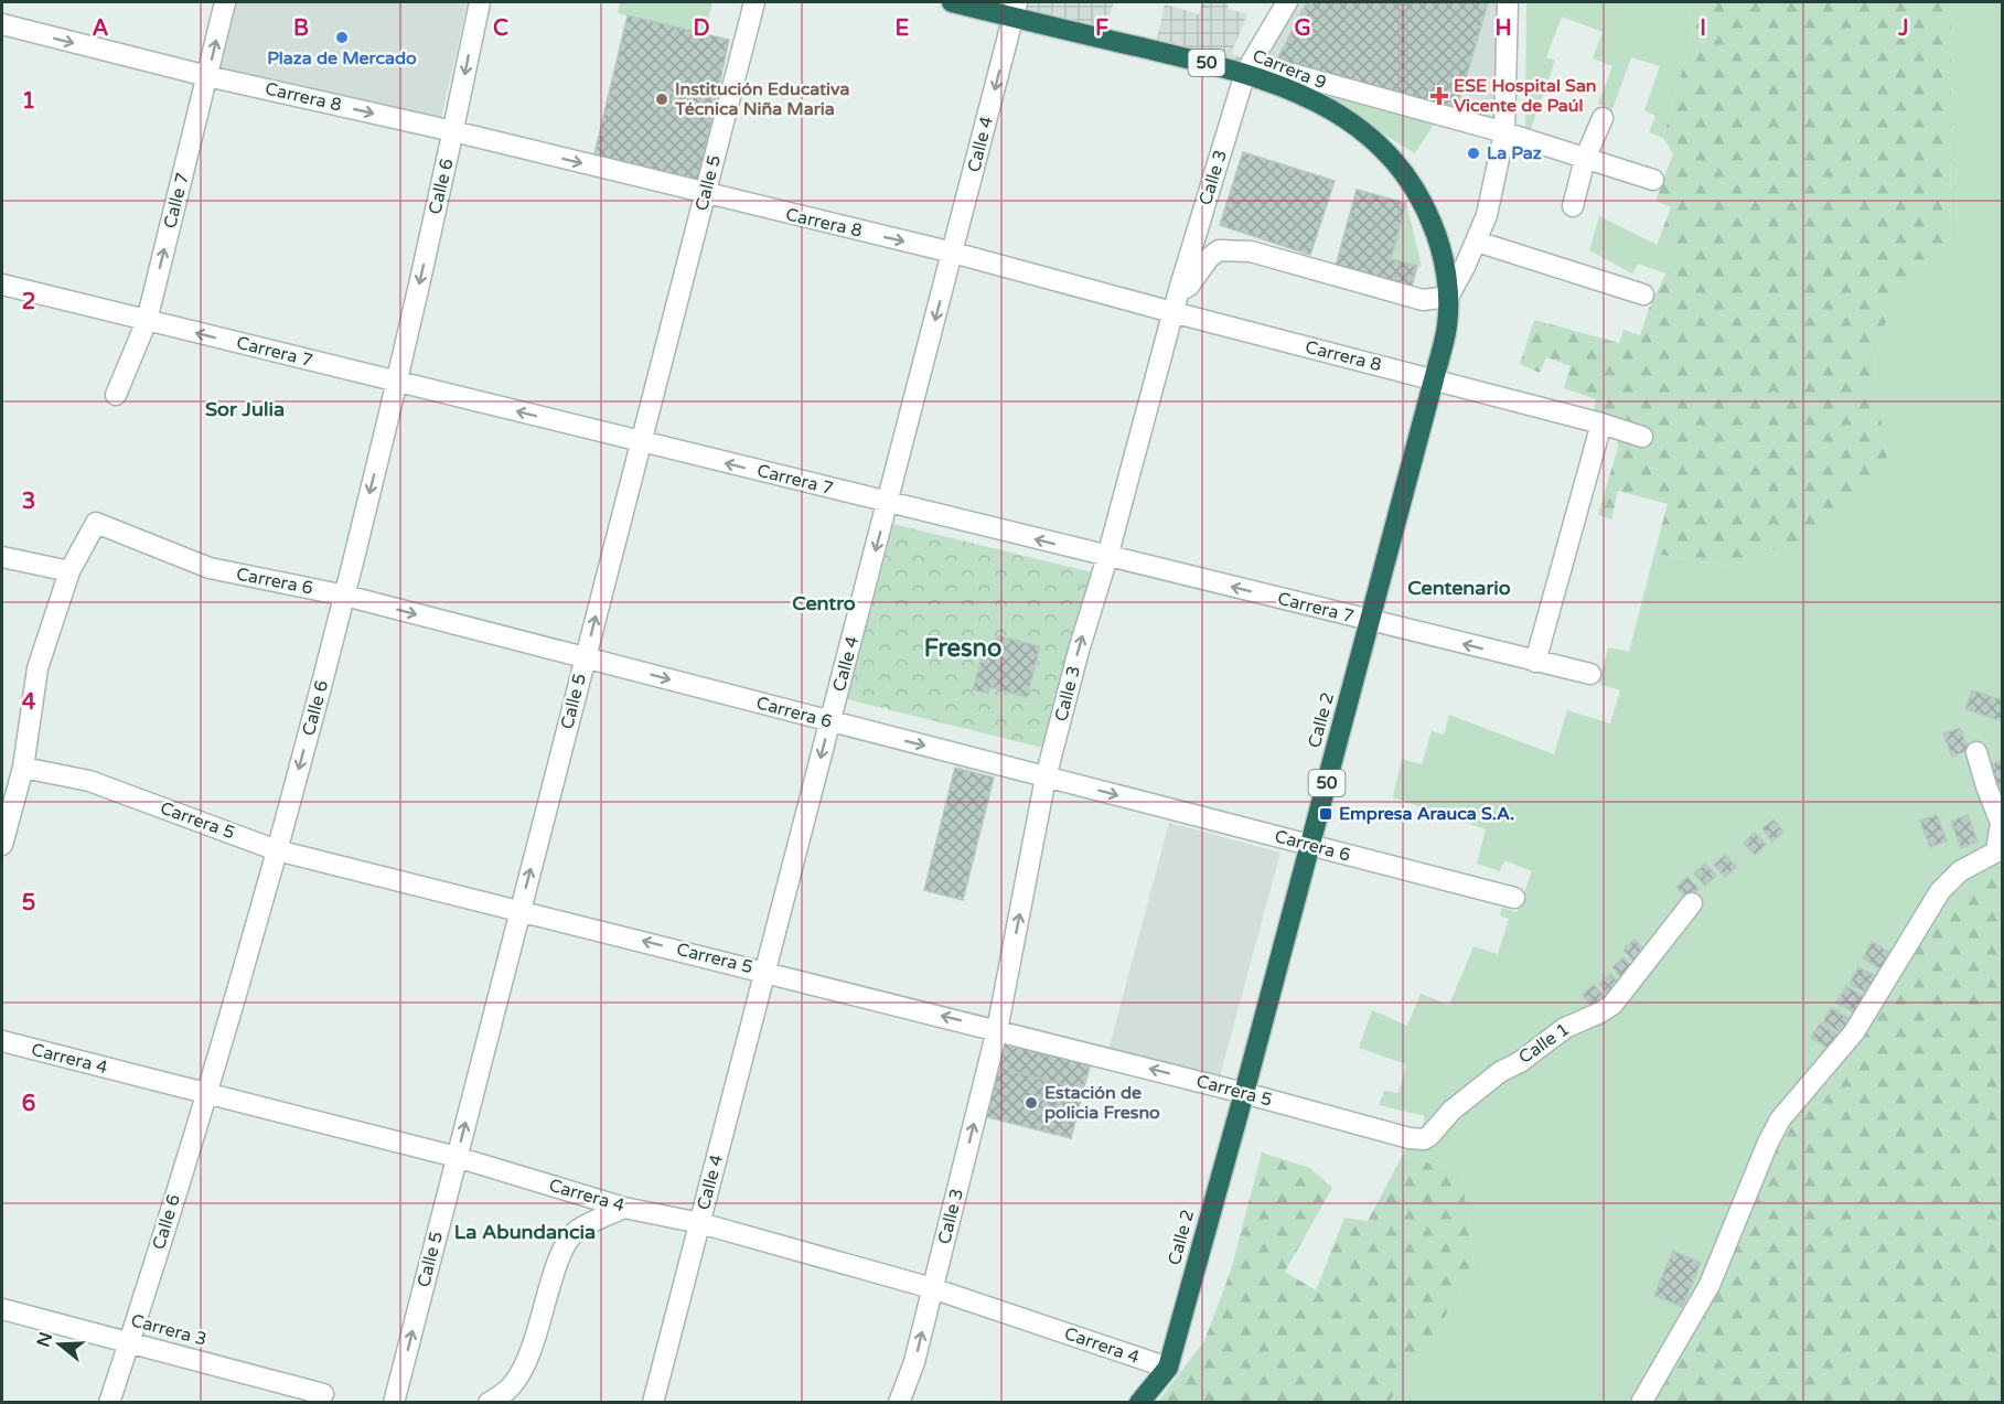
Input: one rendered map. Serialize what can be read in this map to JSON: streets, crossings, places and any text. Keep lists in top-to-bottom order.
{
  "streets": {
    "highway": ["50", "Carrera 9", "Calle 2"],
    "street": [
      "Carrera 8",
      "Calle 4",
      "Calle 3",
      "Calle 5",
      "Calle 6",
      "Calle 7",
      "Carrera 7",
      "Carrera 6",
      "Carrera 5",
      "Calle 1",
      "Carrera 4",
      "Carrera 3"
    ]
  },
  "crossings": [
    ["50", "Calle 2"],
    ["50", "Carrera 4"],
    ["Carrera 9", "Calle 4"],
    ["Carrera 9", "Calle 3"],
    ["Carrera 9", "Calle 2"],
    ["Carrera 8", "Calle 4"],
    ["Carrera 8", "Calle 3"],
    ["Carrera 8", "Calle 5"],
    ["Carrera 8", "Calle 6"],
    ["Carrera 8", "Calle 7"],
    ["Carrera 8", "Calle 2"],
    ["Calle 4", "Carrera 7"],
    ["Calle 4", "Carrera 6"],
    ["Calle 4", "Carrera 5"],
    ["Calle 4", "Carrera 4"],
    ["Calle 3", "Carrera 7"],
    ["Calle 3", "Carrera 6"],
    ["Calle 3", "Carrera 5"],
    ["Calle 3", "Carrera 4"],
    ["Calle 5", "Carrera 7"],
    ["Calle 5", "Carrera 6"],
    ["Calle 5", "Carrera 5"],
    ["Calle 5", "Carrera 4"],
    ["Calle 6", "Carrera 7"],
    ["Calle 6", "Carrera 6"],
    ["Calle 6", "Carrera 5"],
    ["Calle 6", "Carrera 4"],
    ["Calle 6", "Carrera 3"],
    ["Calle 7", "Carrera 7"],
    ["Carrera 7", "Calle 2"],
    ["Carrera 6", "Calle 2"],
    ["Calle 2", "Carrera 5"],
    ["Calle 2", "Carrera 4"],
    ["Carrera 5", "Calle 1"]
  ],
  "one_way": [
    "Carrera 8",
    "Calle 4",
    "Calle 3",
    "Calle 5",
    "Calle 6",
    "Calle 7",
    "Carrera 7",
    "Carrera 6",
    "Carrera 5"
  ],
  "districts": [
    "Sor Julia",
    "Centenario",
    "Centro",
    "Fresno",
    "La Abundancia"
  ],
  "places": {
    "other": [
      "Plaza de Mercado",
      "Institución Educativa Técnica Niña Maria",
      "La Paz",
      "Estación de policia Fresno"
    ],
    "health": ["ESE Hospital San Vicente de Paúl"],
    "transit": ["Empresa Arauca S.A."]
  },
  "north": "left",
  "grid": {
    "columns": [
      "A",
      "B",
      "C",
      "D",
      "E",
      "F",
      "G",
      "H",
      "I",
      "J"
    ],
    "rows": [
      "1",
      "2",
      "3",
      "4",
      "5",
      "6"
    ]
  }
}
